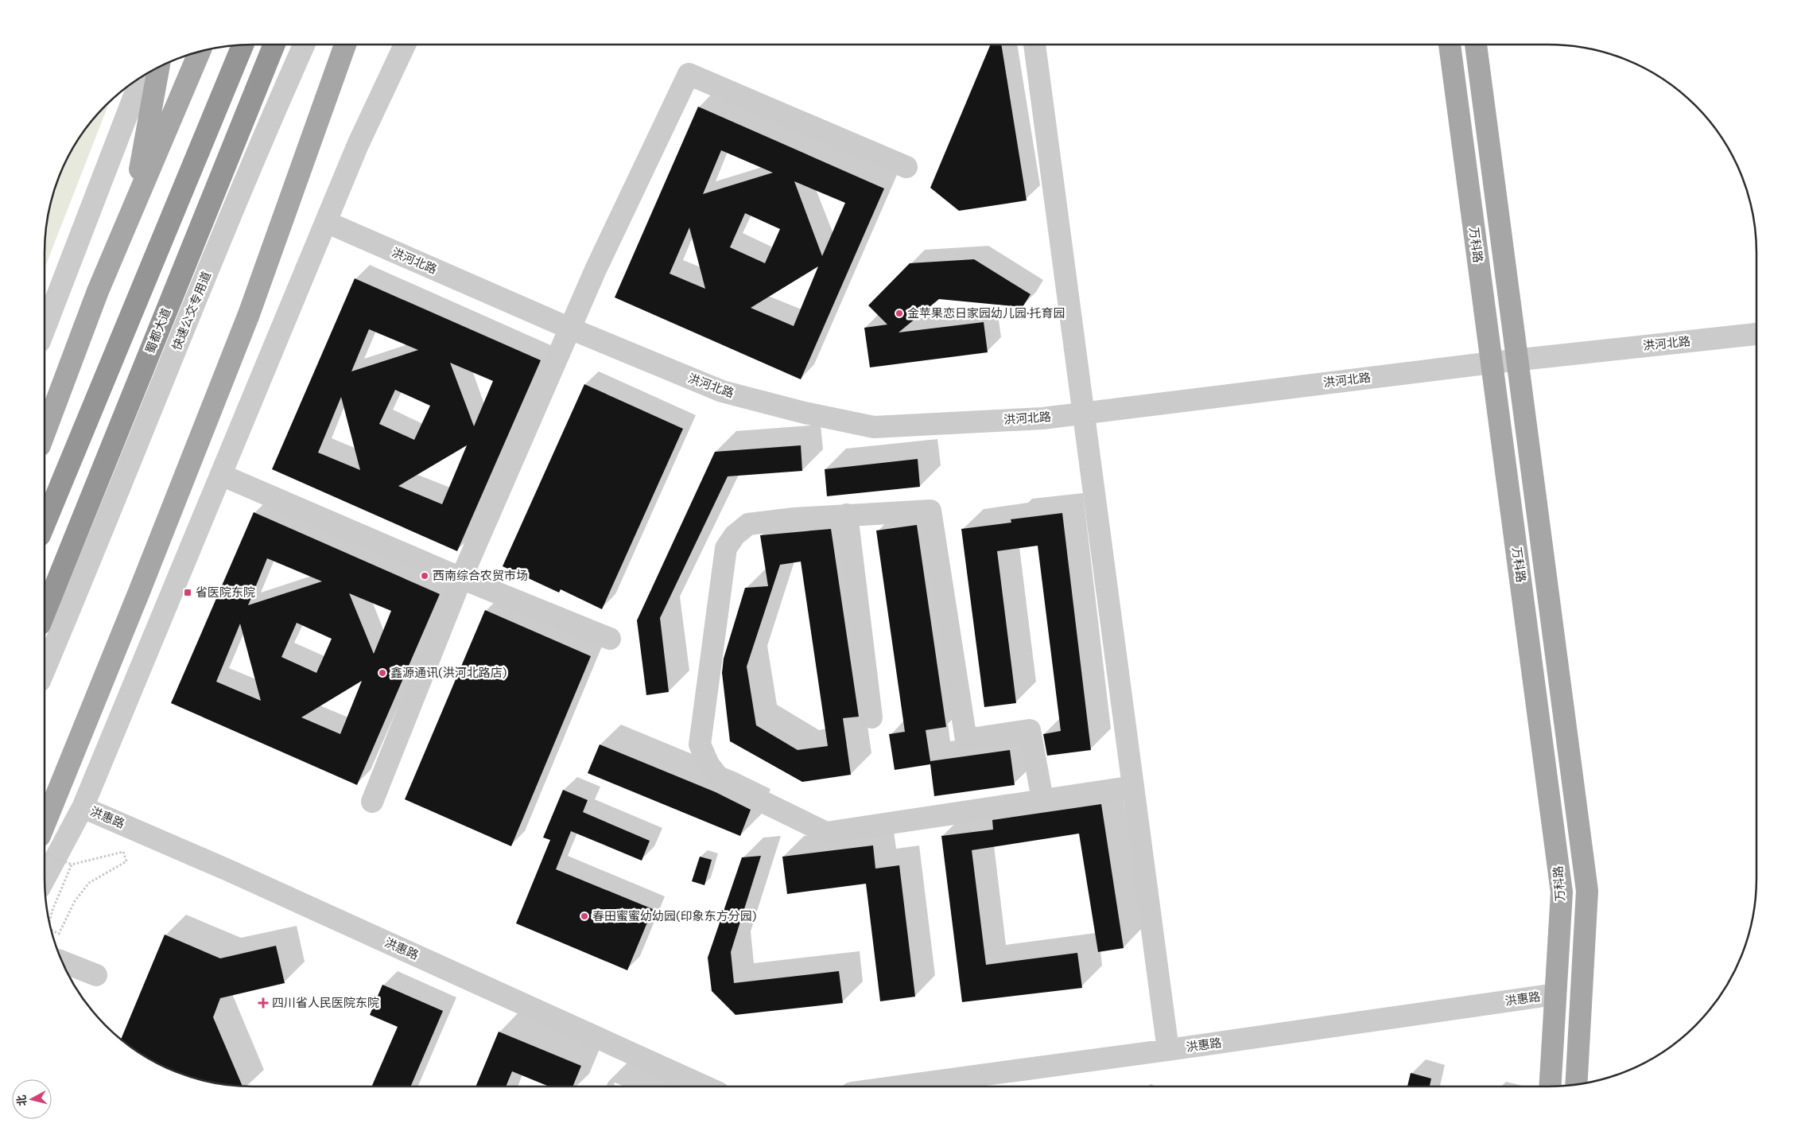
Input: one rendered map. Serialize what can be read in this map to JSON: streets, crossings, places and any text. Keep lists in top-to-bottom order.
{
  "streets": {
    "highway": ["蜀都大道"],
    "main road": ["万科路"],
    "street": ["洪河北路", "快速公交专用道", "洪惠路"]
  },
  "crossings": [
    ["万科路", "洪河北路"],
    ["万科路", "洪惠路"]
  ],
  "places": {
    "other": [
      "金苹果恋日家园幼儿园·托育园",
      "西南综合农贸市场",
      "鑫源通讯(洪河北路店)",
      "春田蜜蜜幼幼园(印象东方分园)"
    ],
    "transit": ["省医院东院"],
    "health": ["四川省人民医院东院"]
  },
  "north": "left"
}
